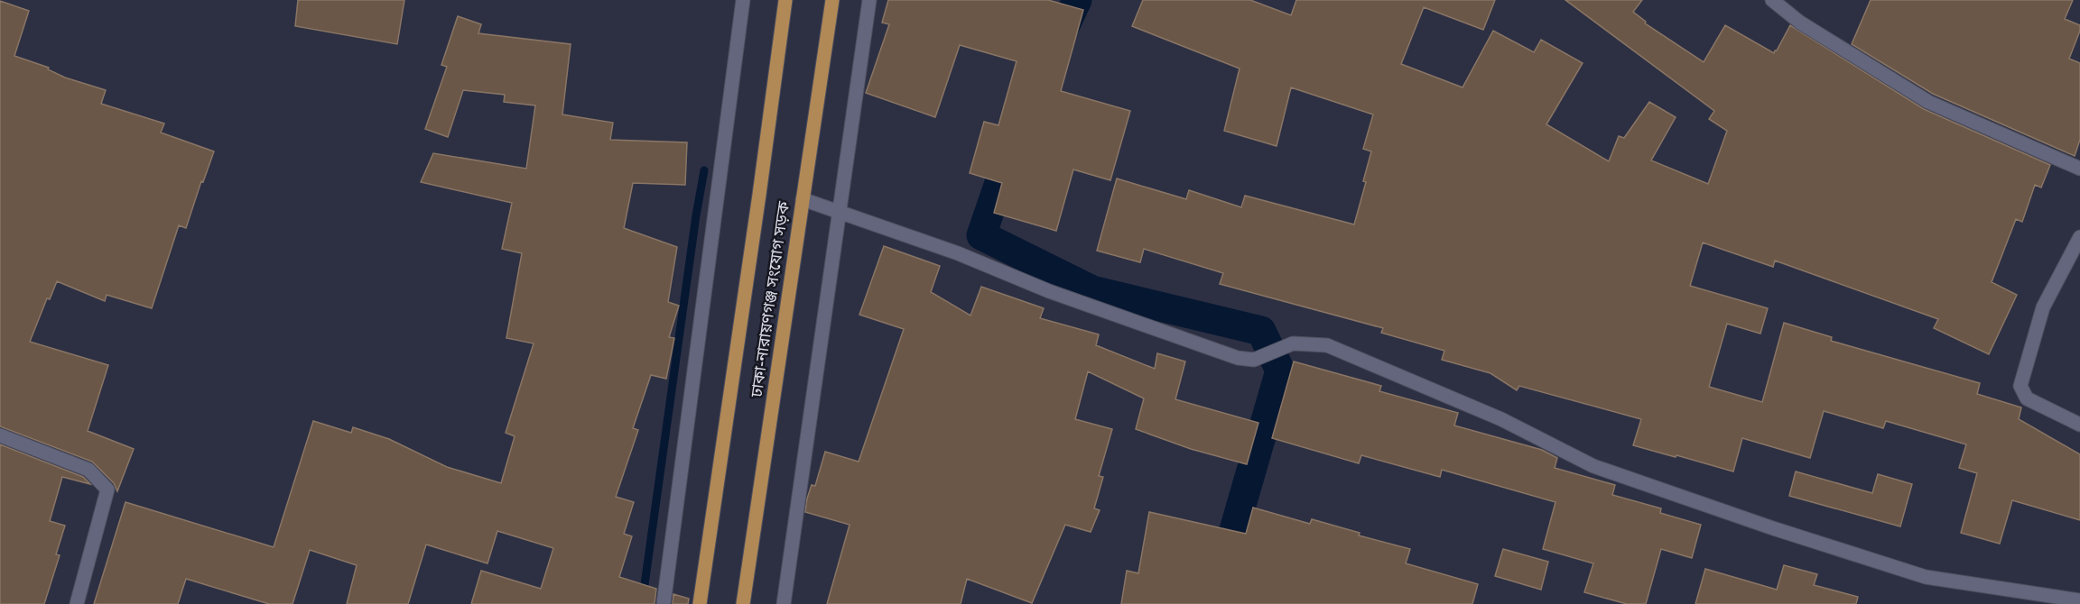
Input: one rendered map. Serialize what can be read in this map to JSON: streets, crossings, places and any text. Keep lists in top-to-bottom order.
{
  "streets": {
    "main road": ["ঢাকা-নারায়ণগঞ্জ সংযোগ সড়ক"]
  }
}
